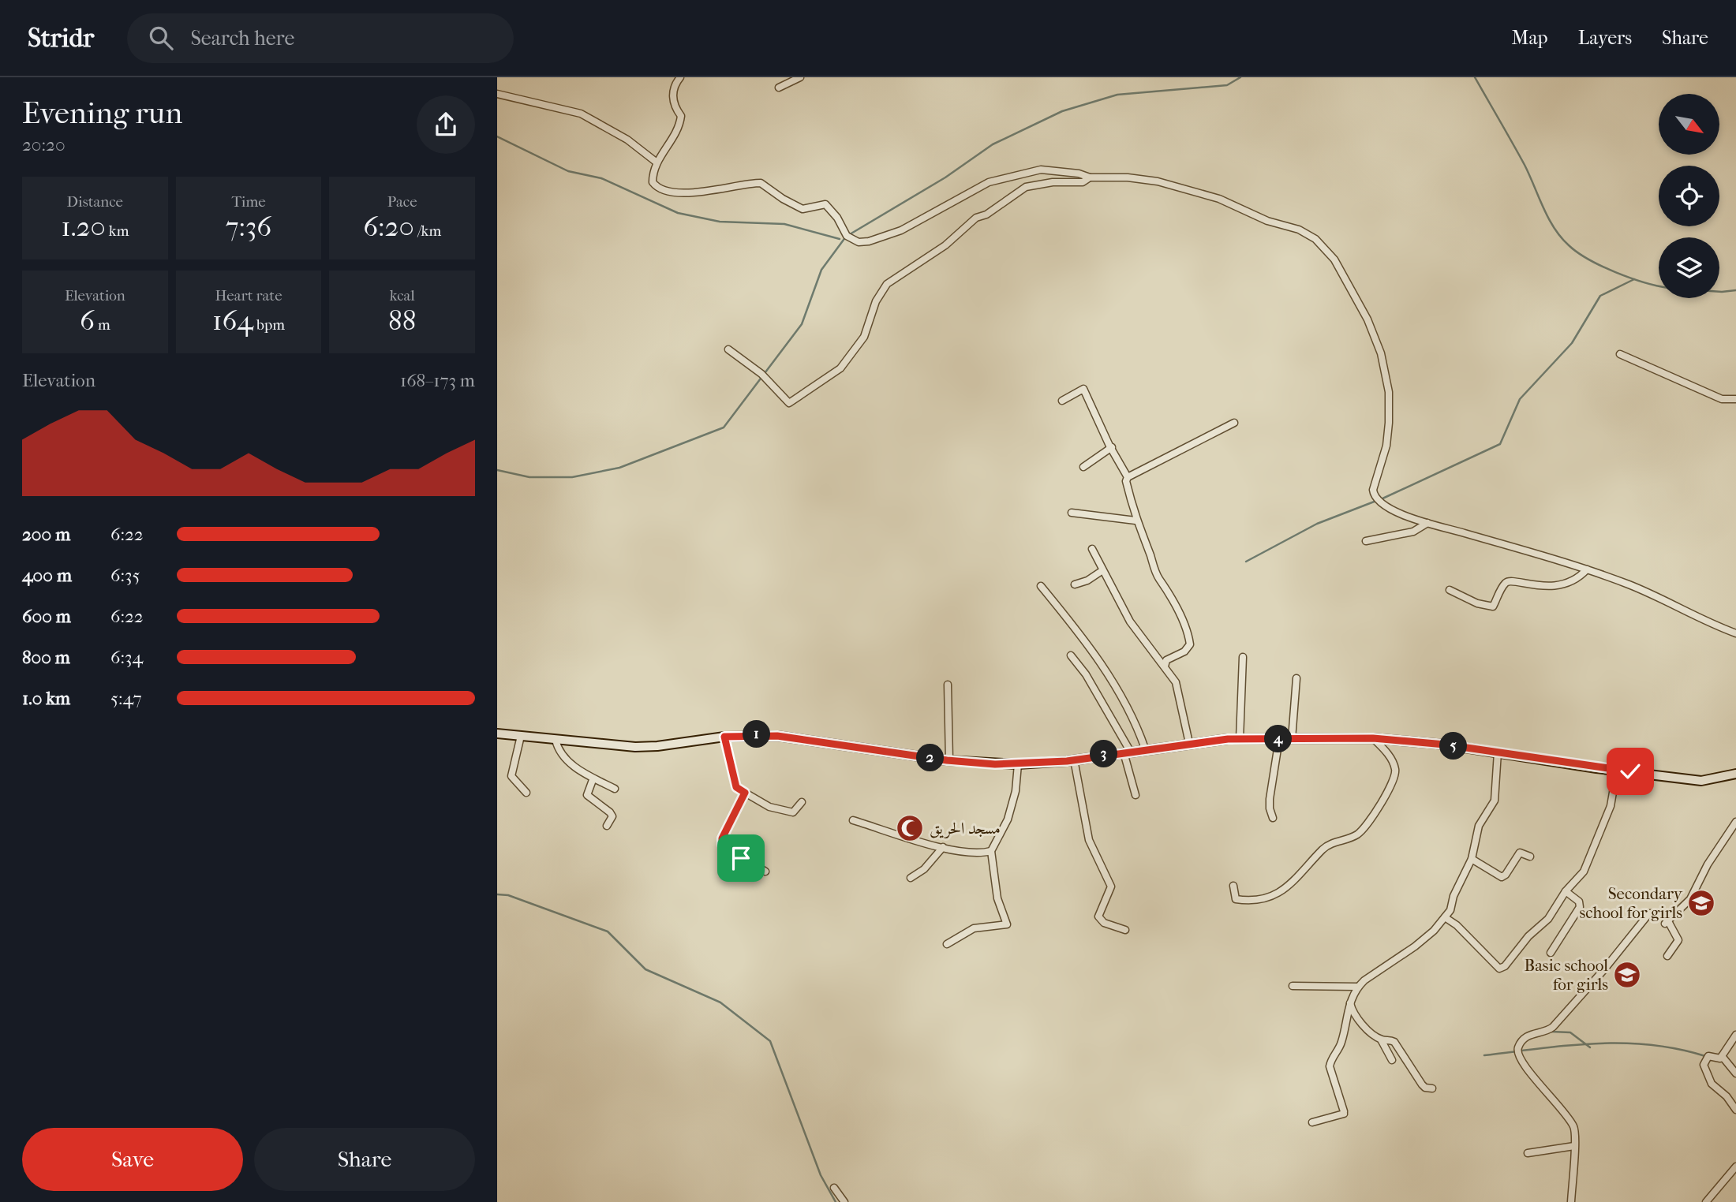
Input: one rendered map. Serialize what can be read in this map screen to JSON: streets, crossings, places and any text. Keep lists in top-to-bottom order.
{
  "places": {
    "mosque": ["مسجد الحريق"],
    "school or university": ["Secondary school for girls", "Basic school for girls"]
  },
  "north": "bottom right",
  "page": {
    "header": "Stridr",
    "search": "Search here",
    "nav": ["Map", "Layers", "Share"],
    "heading": ["Evening run", "20:20"],
    "stats": [
      ["Distance", "1.20 km"],
      ["Time", "7:36"],
      ["Pace", "6:20 /km"],
      ["Elevation", "6 m"],
      ["Heart rate", "164 bpm"],
      ["kcal", "88"]
    ],
    "chart": ["Elevation", "168–173 m"],
    "list": [
      {
        "name": "200 m",
        "note": "6:22"
      },
      {
        "name": "400 m",
        "note": "6:35"
      },
      {
        "name": "600 m",
        "note": "6:22"
      },
      {
        "name": "800 m",
        "note": "6:34"
      },
      {
        "name": "1.0 km",
        "note": "5:47"
      }
    ],
    "pins": [
      "1",
      "4",
      "5",
      "3",
      "2"
    ],
    "buttons": ["Save", "Share"]
  }
}
